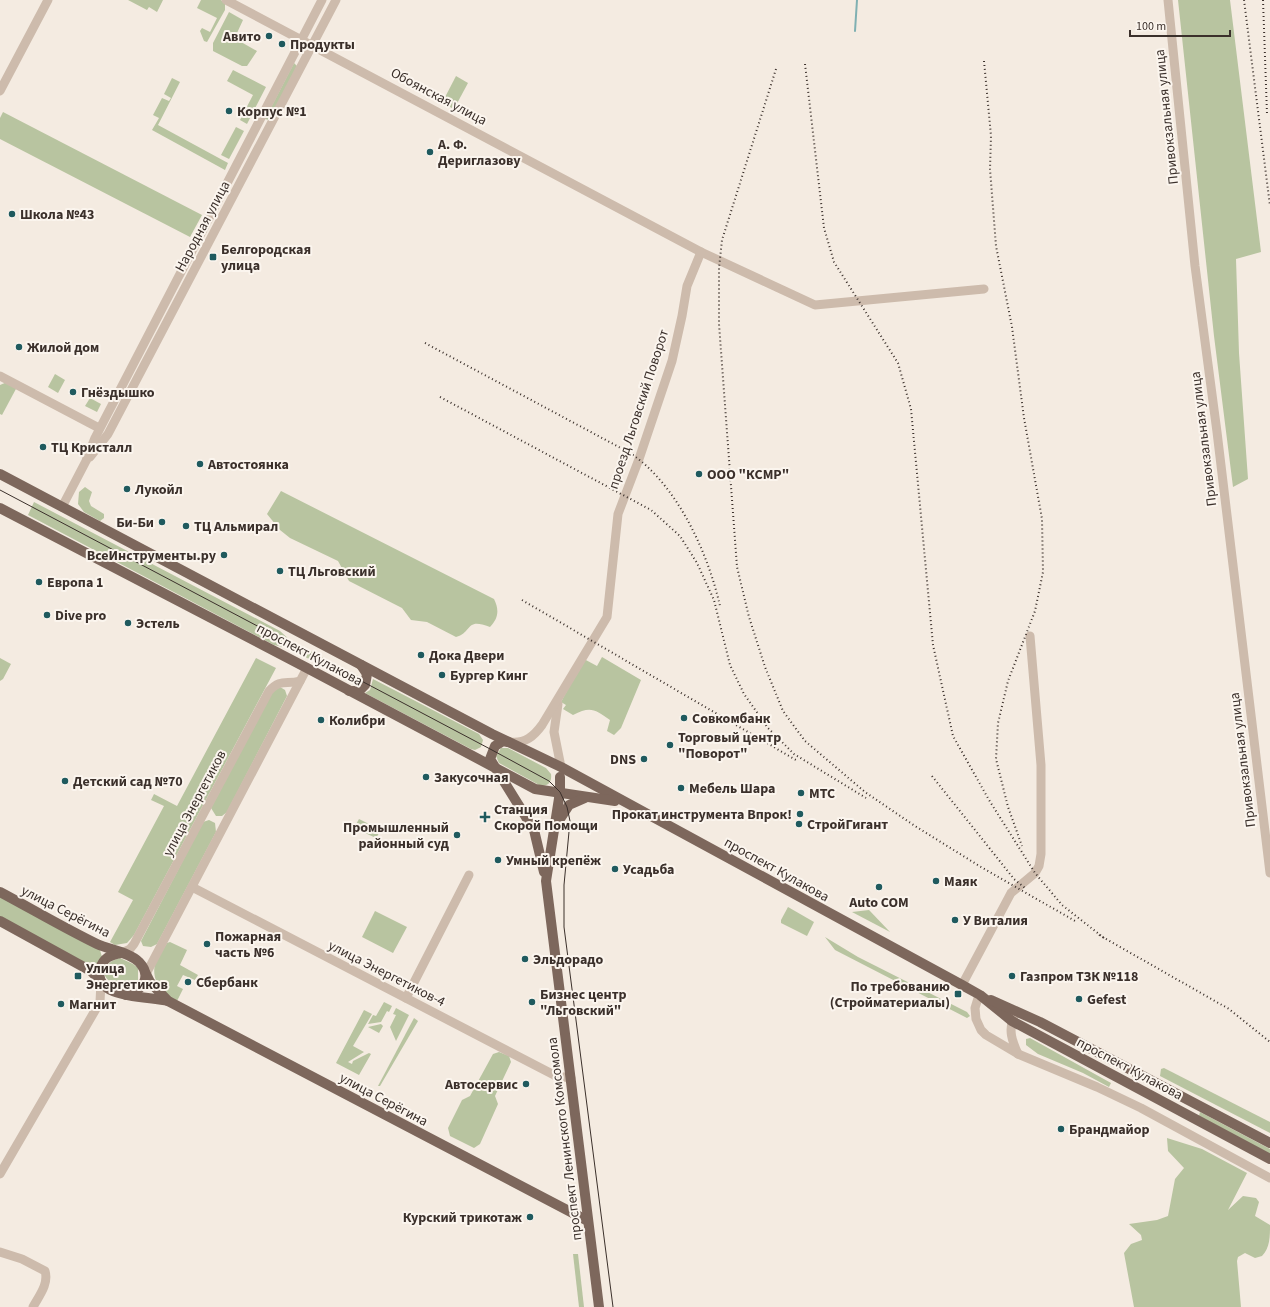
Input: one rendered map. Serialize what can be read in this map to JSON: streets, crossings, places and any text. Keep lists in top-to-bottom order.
{
  "streets": {
    "main road": ["проспект Кулакова", "улица Серёгина", "проспект Ленинского Комсомола"],
    "street": [
      "Обоянская улица",
      "Привокзальная улица",
      "Народная улица",
      "проезд Льговский Поворот",
      "улица Энергетиков",
      "улица Энергетиков-4"
    ]
  },
  "crossings": [
    ["Обоянская улица", "Народная улица"],
    ["Обоянская улица", "проезд Льговский Поворот"],
    ["Народная улица", "проспект Кулакова"],
    ["проезд Льговский Поворот", "проспект Кулакова"],
    ["проспект Кулакова", "проспект Ленинского Комсомола"],
    ["улица Энергетиков", "улица Серёгина"],
    ["улица Серёгина", "проспект Ленинского Комсомола"],
    ["улица Энергетиков-4", "проспект Ленинского Комсомола"]
  ],
  "places": {
    "other": [
      "Авито",
      "Продукты",
      "Корпус №1",
      "А. Ф. Дериглазову",
      "Школа №43",
      "Жилой дом",
      "Гнёздышко",
      "ТЦ Кристалл",
      "Автостоянка",
      "ООО \"КСМР\"",
      "Лукойл",
      "Би-Би",
      "ТЦ Альмирал",
      "ВсеИнструменты.ру",
      "ТЦ Льговский",
      "Европа 1",
      "Dive pro",
      "Эстель",
      "Дока Двери",
      "Бургер Кинг",
      "Совкомбанк",
      "Колибри",
      "Торговый центр \"Поворот\"",
      "DNS",
      "Закусочная",
      "Детский сад №70",
      "Мебель Шара",
      "МТС",
      "Прокат инструмента Впрок!",
      "СтройГигант",
      "Промышленный районный суд",
      "Умный крепёж",
      "Усадьба",
      "Маяк",
      "Auto COM",
      "У Виталия",
      "Пожарная часть №6",
      "Эльдорадо",
      "Газпром ТЗК №118",
      "Сбербанк",
      "Gefest",
      "Бизнес центр \"Льговский\"",
      "Магнит",
      "Автосервис",
      "Брандмайор",
      "Курский трикотаж"
    ],
    "transit": ["Белгородская улица", "Улица Энергетиков", "По требованию (Стройматериалы)"],
    "health": ["Станция Скорой Помощи"]
  },
  "scale_bar": "100 m"
}
